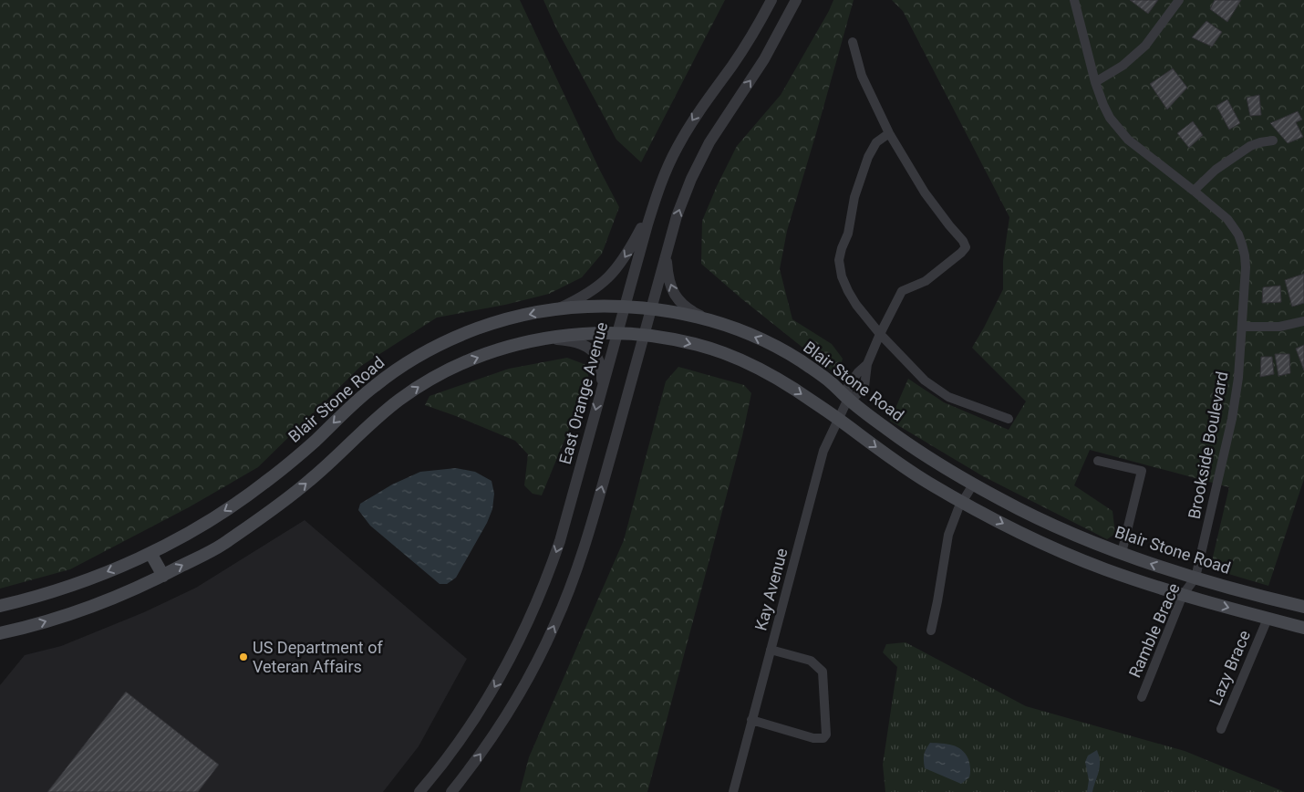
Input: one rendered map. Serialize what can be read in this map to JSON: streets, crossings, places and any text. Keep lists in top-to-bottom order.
{
  "streets": {
    "main road": ["Blair Stone Road"],
    "street": [
      "East Orange Avenue",
      "Brookside Boulevard",
      "Kay Avenue",
      "Ramble Brace",
      "Lazy Brace"
    ]
  },
  "crossings": [
    ["Blair Stone Road", "East Orange Avenue"],
    ["Blair Stone Road", "Brookside Boulevard"],
    ["Blair Stone Road", "Kay Avenue"],
    ["Blair Stone Road", "Ramble Brace"],
    ["Brookside Boulevard", "Ramble Brace"]
  ],
  "places": ["US Department of Veteran Affairs"]
}
